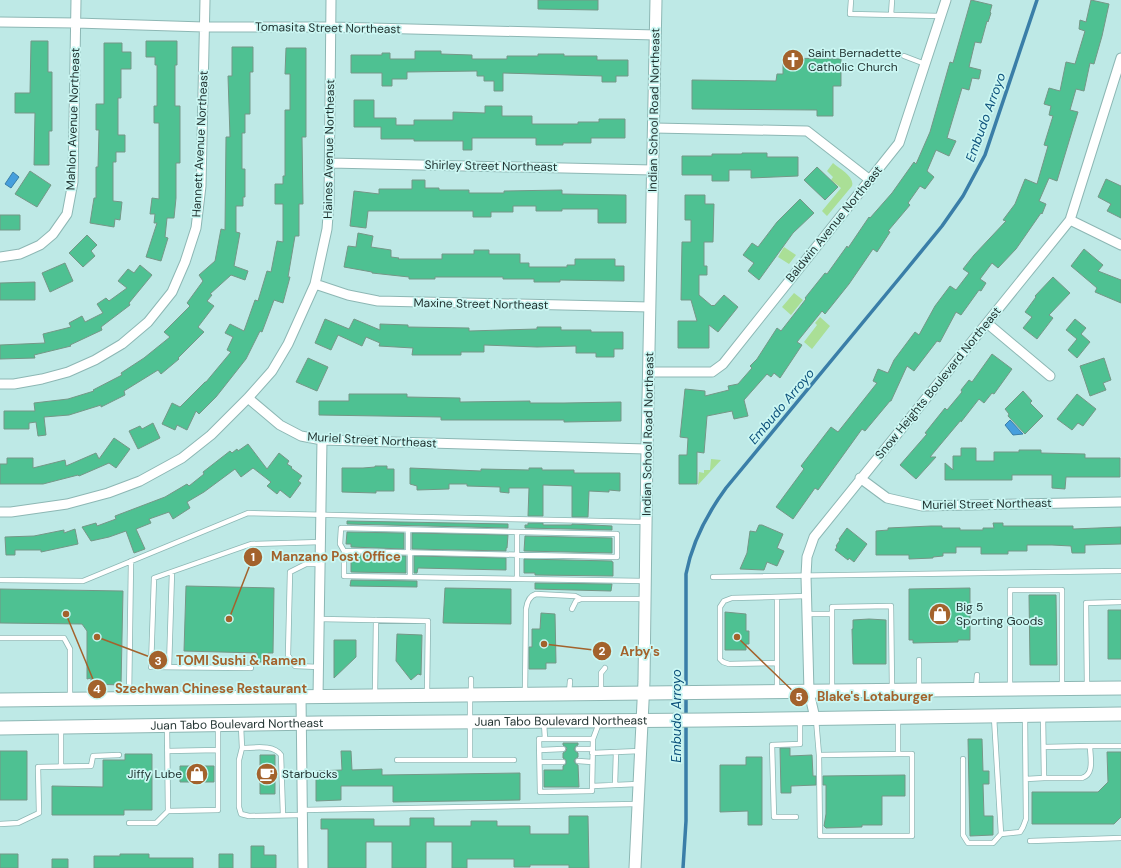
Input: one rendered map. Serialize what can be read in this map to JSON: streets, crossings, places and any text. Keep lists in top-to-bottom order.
{
  "streets": {
    "main road": ["Juan Tabo Boulevard Northeast"],
    "street": [
      "Tomasita Street Northeast",
      "Indian School Road Northeast",
      "Mahlon Avenue Northeast",
      "Hannett Avenue Northeast",
      "Haines Avenue Northeast",
      "Shirley Street Northeast",
      "Baldwin Avenue Northeast",
      "Maxine Street Northeast",
      "Snow Heights Boulevard Northeast",
      "Muriel Street Northeast"
    ]
  },
  "crossings": [
    ["Tomasita Street Northeast", "Indian School Road Northeast"],
    ["Tomasita Street Northeast", "Mahlon Avenue Northeast"],
    ["Tomasita Street Northeast", "Hannett Avenue Northeast"],
    ["Tomasita Street Northeast", "Haines Avenue Northeast"],
    ["Indian School Road Northeast", "Shirley Street Northeast"],
    ["Indian School Road Northeast", "Baldwin Avenue Northeast"],
    ["Indian School Road Northeast", "Maxine Street Northeast"],
    ["Indian School Road Northeast", "Muriel Street Northeast"],
    ["Indian School Road Northeast", "Juan Tabo Boulevard Northeast"],
    ["Haines Avenue Northeast", "Shirley Street Northeast"],
    ["Haines Avenue Northeast", "Maxine Street Northeast"],
    ["Haines Avenue Northeast", "Muriel Street Northeast"],
    ["Snow Heights Boulevard Northeast", "Muriel Street Northeast"],
    ["Snow Heights Boulevard Northeast", "Juan Tabo Boulevard Northeast"]
  ],
  "water": ["Embudo Arroyo"],
  "places": {
    "church": ["Saint Bernadette Catholic Church"],
    "other": [
      "Szechwan Chinese Restaurant",
      "Manzano Post Office",
      "TOMI Sushi & Ramen",
      "Blake's Lotaburger",
      "Arby's"
    ],
    "shop": ["Big 5 Sporting Goods", "Jiffy Lube"],
    "cafe": ["Starbucks"]
  }
}
